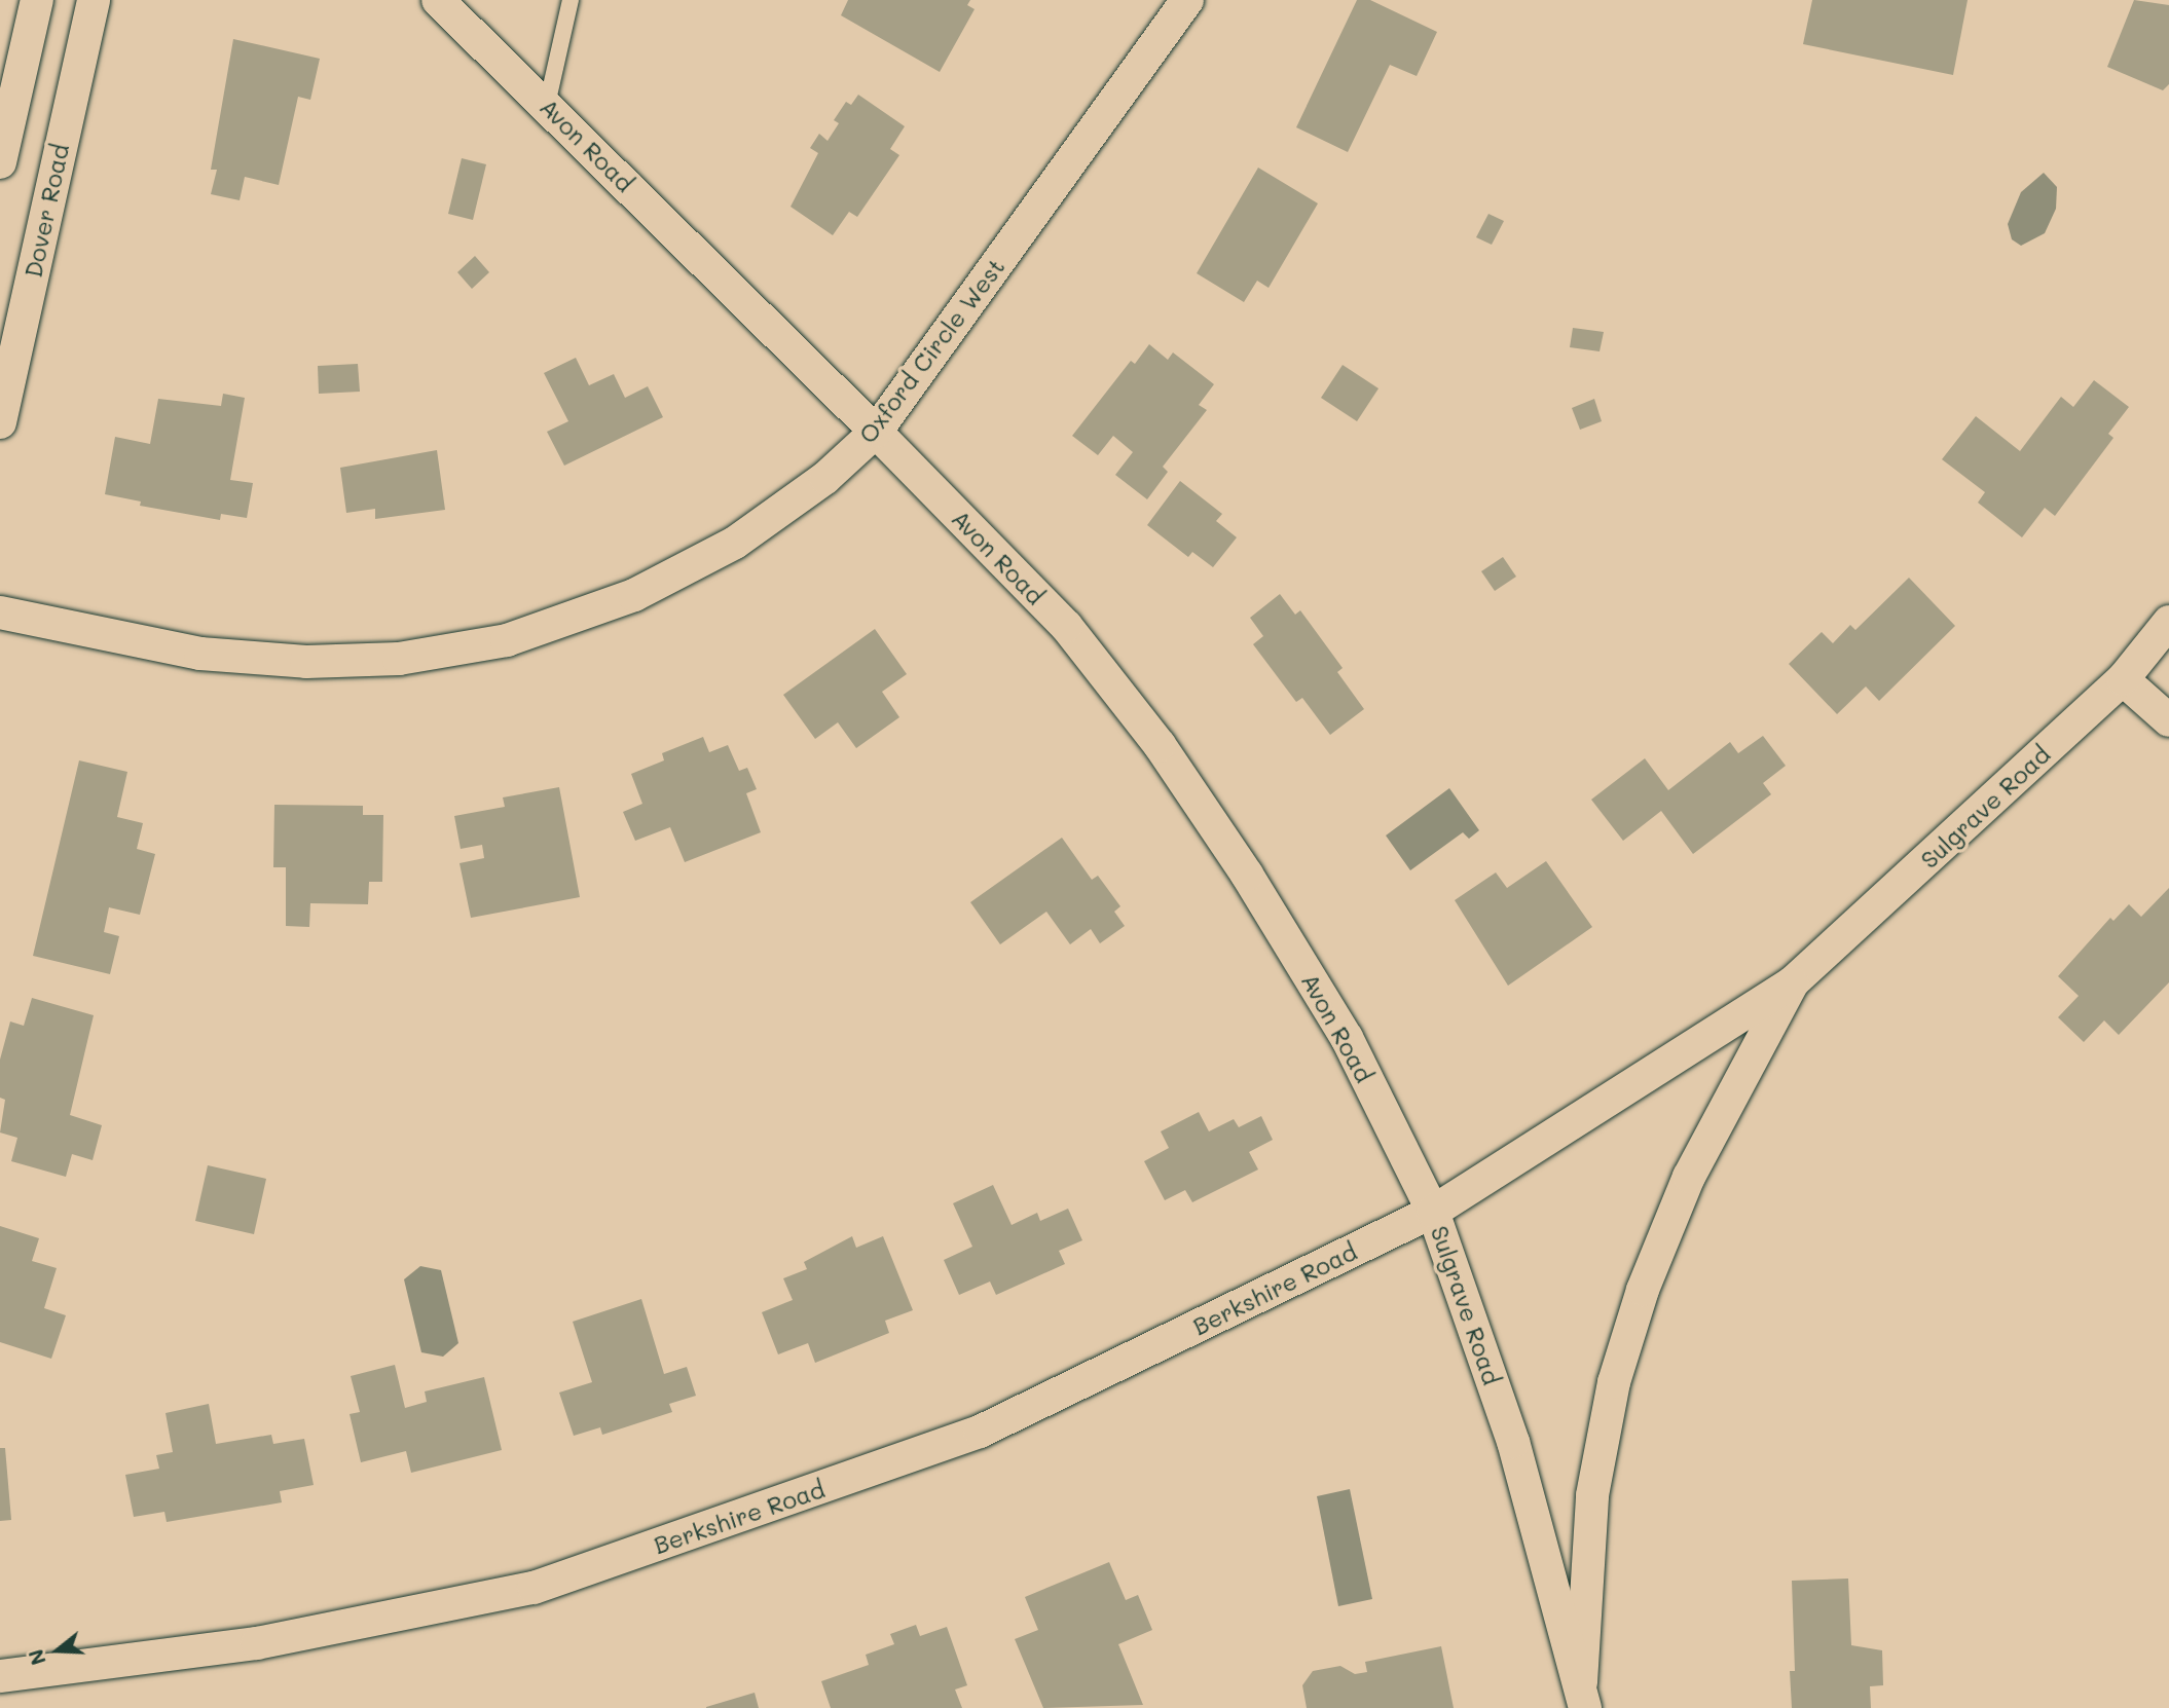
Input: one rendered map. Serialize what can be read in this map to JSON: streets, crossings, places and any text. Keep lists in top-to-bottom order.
{
  "streets": {
    "street": [
      "Avon Road",
      "Dover Road",
      "Oxford Circle West",
      "Sulgrave Road",
      "Berkshire Road"
    ]
  },
  "crossings": [
    ["Avon Road", "Oxford Circle West"],
    ["Avon Road", "Sulgrave Road"],
    ["Avon Road", "Berkshire Road"],
    ["Sulgrave Road", "Berkshire Road"]
  ],
  "north": "left"
}
